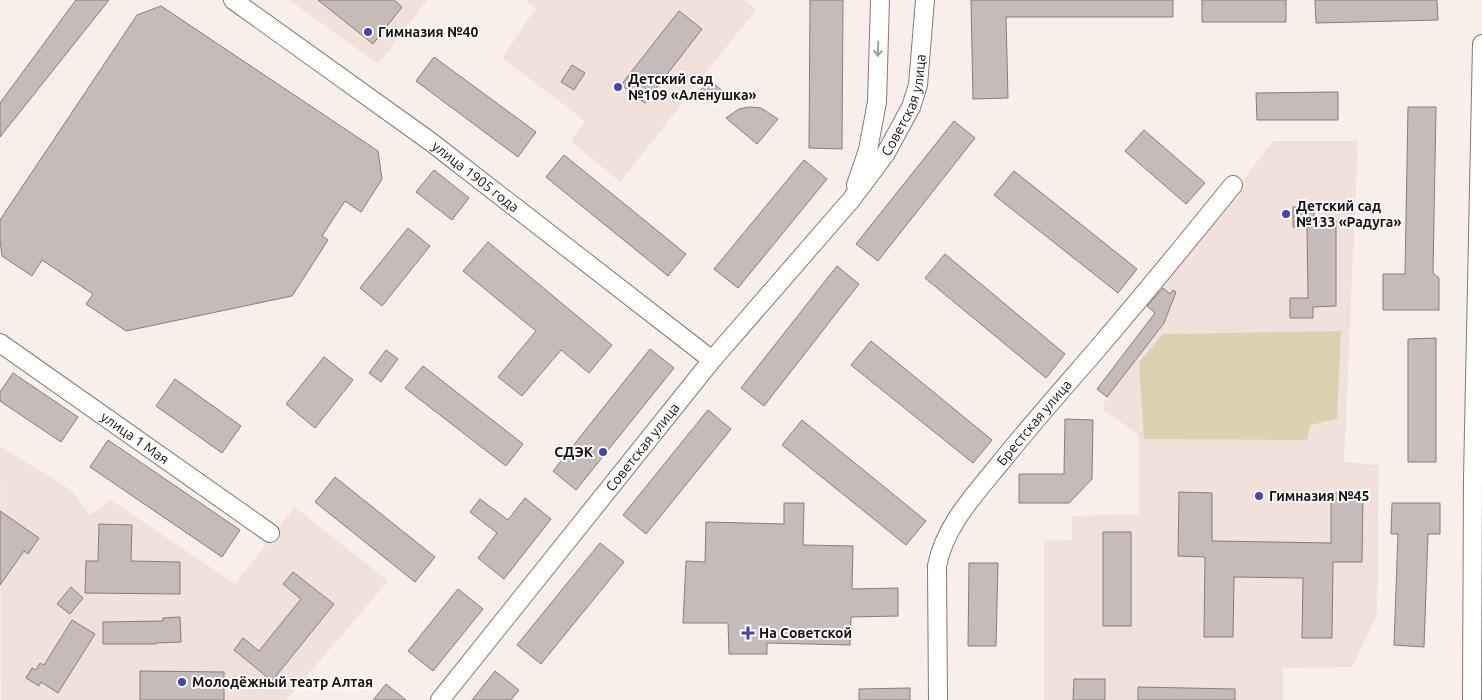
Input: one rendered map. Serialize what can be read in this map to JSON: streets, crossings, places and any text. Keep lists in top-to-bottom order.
{
  "streets": {
    "street": [
      "Советская улица",
      "улица 1905 года",
      "Брестская улица",
      "улица 1 Мая"
    ]
  },
  "crossings": [
    ["Советская улица", "улица 1905 года"]
  ],
  "places": {
    "other": [
      "Гимназия №40",
      "Детский сад №109 «Аленушка»",
      "Детский сад №133 «Радуга»",
      "СДЭК",
      "Гимназия №45",
      "Молодёжный театр Алтая"
    ],
    "health": ["На Советской"]
  }
}
